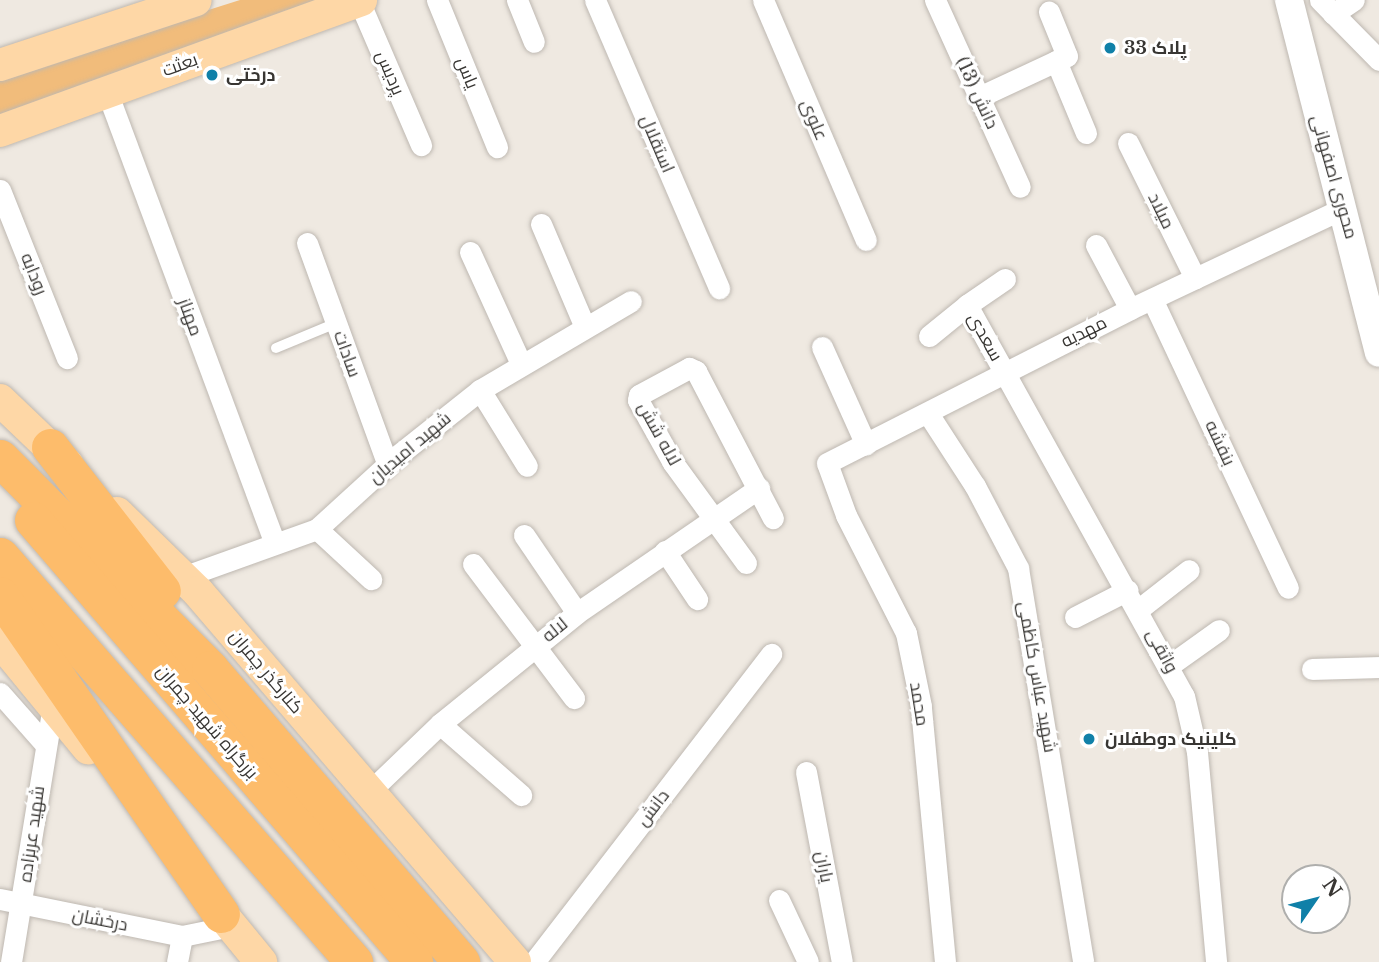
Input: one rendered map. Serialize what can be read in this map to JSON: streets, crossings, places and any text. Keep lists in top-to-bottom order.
{
  "streets": {
    "highway": ["بزرگراه شهید چمران"],
    "main road": ["بعثت", "محوری اصفهانی", "کنارگذر چمران"],
    "street": [
      "پردیس",
      "یاس",
      "دانش (13)",
      "علوی",
      "استقلال",
      "میلاد",
      "رودابه",
      "مهناز",
      "مهدیه",
      "سعدی",
      "سادات",
      "لاله شش",
      "بنفشه",
      "شهید امیدیان",
      "لاله",
      "واثقی",
      "شهید عباس کاظمی",
      "محمد",
      "دانش",
      "شهید عربزاده",
      "یاران",
      "درخشان"
    ]
  },
  "crossings": [
    ["بعثت", "پردیس"],
    ["بعثت", "مهناز"],
    ["محوری اصفهانی", "مهدیه"],
    ["میلاد", "مهدیه"],
    ["مهناز", "شهید امیدیان"],
    ["مهدیه", "سعدی"],
    ["مهدیه", "بنفشه"],
    ["مهدیه", "واثقی"],
    ["مهدیه", "شهید عباس کاظمی"],
    ["مهدیه", "محمد"],
    ["سعدی", "واثقی"],
    ["سادات", "شهید امیدیان"],
    ["لاله شش", "لاله"],
    ["شهید امیدیان", "کنارگذر چمران"],
    ["لاله", "کنارگذر چمران"],
    ["شهید عربزاده", "درخشان"]
  ],
  "places": ["پلاک 33", "درختی", "کلینیک دوطفلان"],
  "north": "top right"
}
